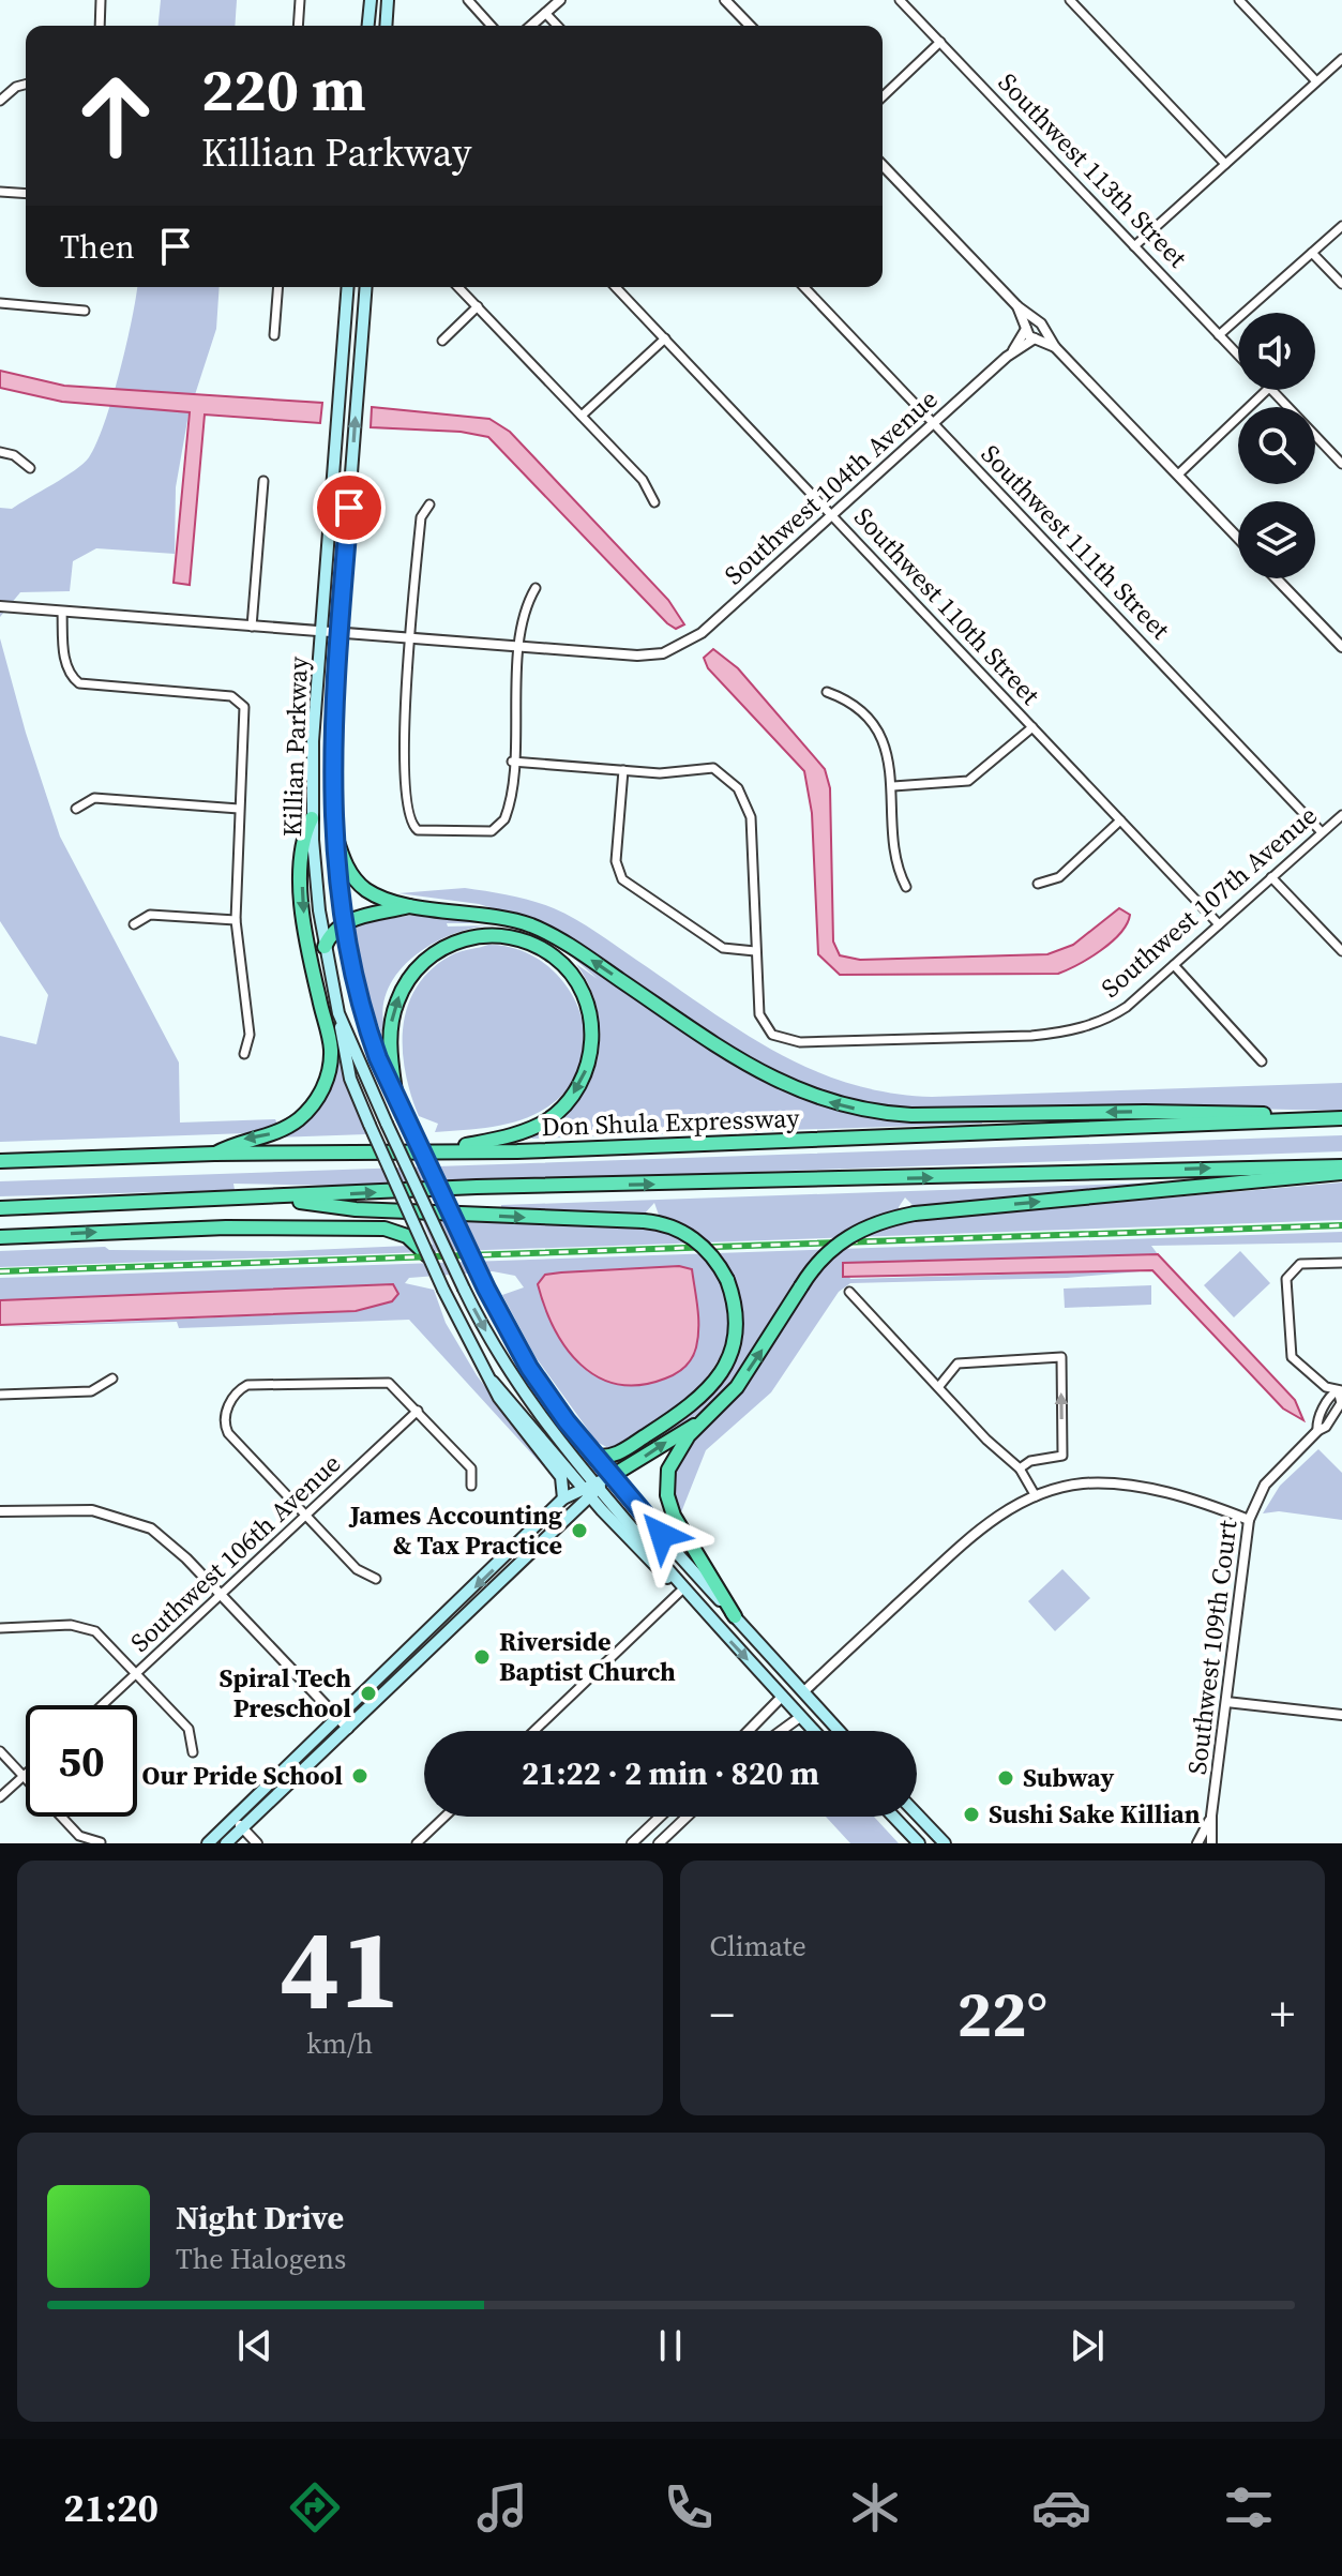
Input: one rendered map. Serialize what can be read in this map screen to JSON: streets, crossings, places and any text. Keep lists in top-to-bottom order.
{
  "streets": {
    "highway": ["Don Shula Expressway"],
    "main road": ["Killian Parkway"],
    "street": [
      "Southwest 113th Street",
      "Southwest 104th Avenue",
      "Southwest 111th Street",
      "Southwest 110th Street",
      "Southwest 107th Avenue",
      "Southwest 106th Avenue",
      "Southwest 109th Court"
    ]
  },
  "crossings": [
    ["Southwest 104th Avenue", "Southwest 111th Street"],
    ["Southwest 104th Avenue", "Southwest 110th Street"],
    ["Southwest 111th Street", "Southwest 107th Avenue"],
    ["Southwest 110th Street", "Southwest 107th Avenue"]
  ],
  "places": [
    "James Accounting & Tax Practice",
    "Riverside Baptist Church",
    "Spiral Tech Preschool",
    "Our Pride School",
    "Subway",
    "Sushi Sake Killian"
  ],
  "page": {
    "turn": ["220 m", "Killian Parkway"],
    "then": "Then",
    "limit": "50",
    "trip": "21:22 · 2 min · 820 m",
    "tile": [
      ["41", "km/h"],
      "Climate"
    ],
    "heat": ["−", "22°", "+"],
    "song": ["Night Drive", "The Halogens"],
    "tabs": "21:20"
  }
}
